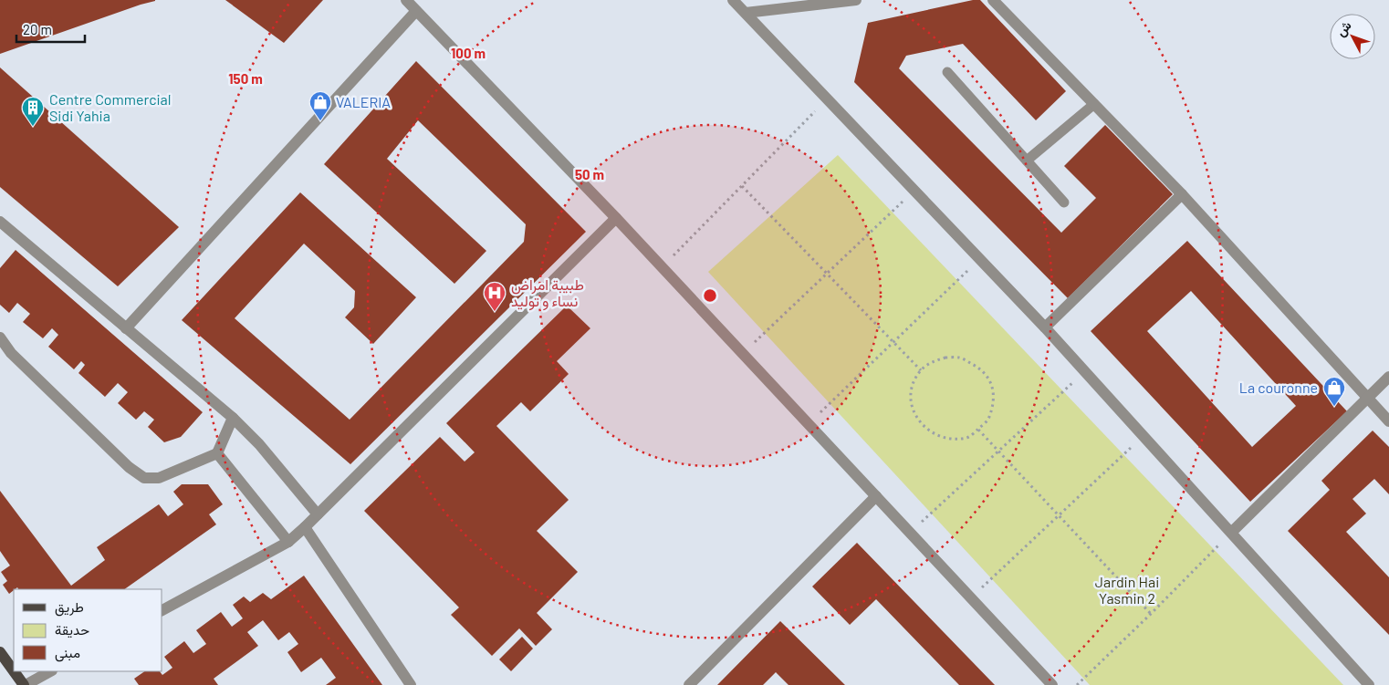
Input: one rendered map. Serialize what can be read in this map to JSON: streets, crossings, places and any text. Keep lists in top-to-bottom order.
{
  "parks": ["Jardin Hai Yasmin 2"],
  "places": {
    "shop": ["VALERIA", "La couronne"],
    "building": ["Centre Commercial Sidi Yahia"],
    "hospital": ["طبيبة امراض نساء و توليد"]
  },
  "legend": ["طريق", "حديقة", "مبنى"],
  "scale_bar": "20 m",
  "north": "top left",
  "rings": ["100 m", "150 m", "50 m"]
}
